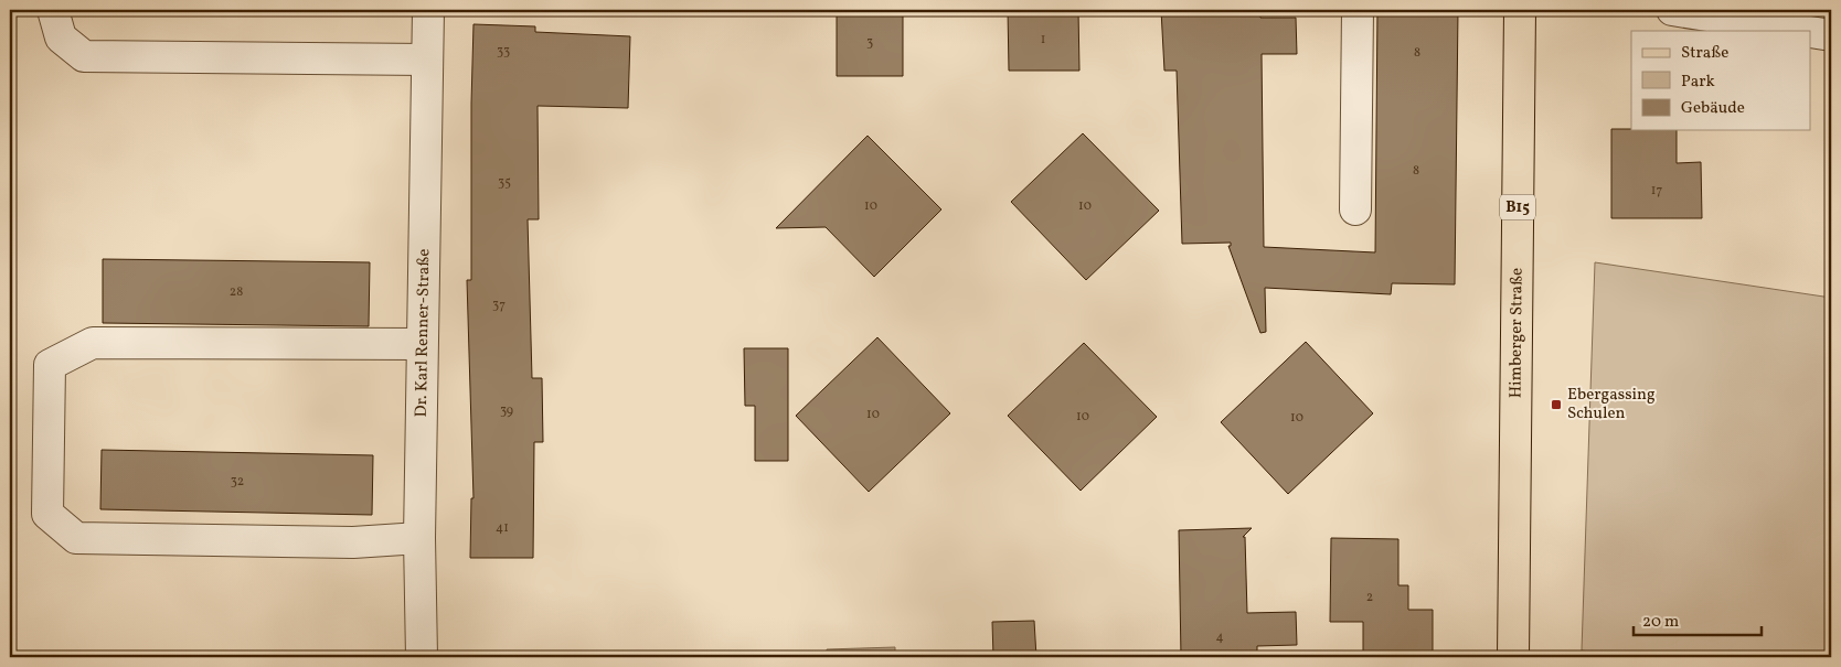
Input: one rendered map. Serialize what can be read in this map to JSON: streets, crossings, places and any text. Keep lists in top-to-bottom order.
{
  "streets": {
    "main road": ["B15", "Himberger Straße"],
    "street": ["Dr. Karl Renner-Straße"]
  },
  "places": {
    "transit": ["Ebergassing Schulen"]
  },
  "house_numbers": [
    "1",
    "3",
    "33",
    "8",
    "8",
    "35",
    "17",
    "10",
    "10",
    "28",
    "37",
    "39",
    "10",
    "10",
    "10",
    "32",
    "41",
    "2",
    "4"
  ],
  "legend": ["Straße", "Park", "Gebäude"],
  "scale_bar": "20 m"
}
